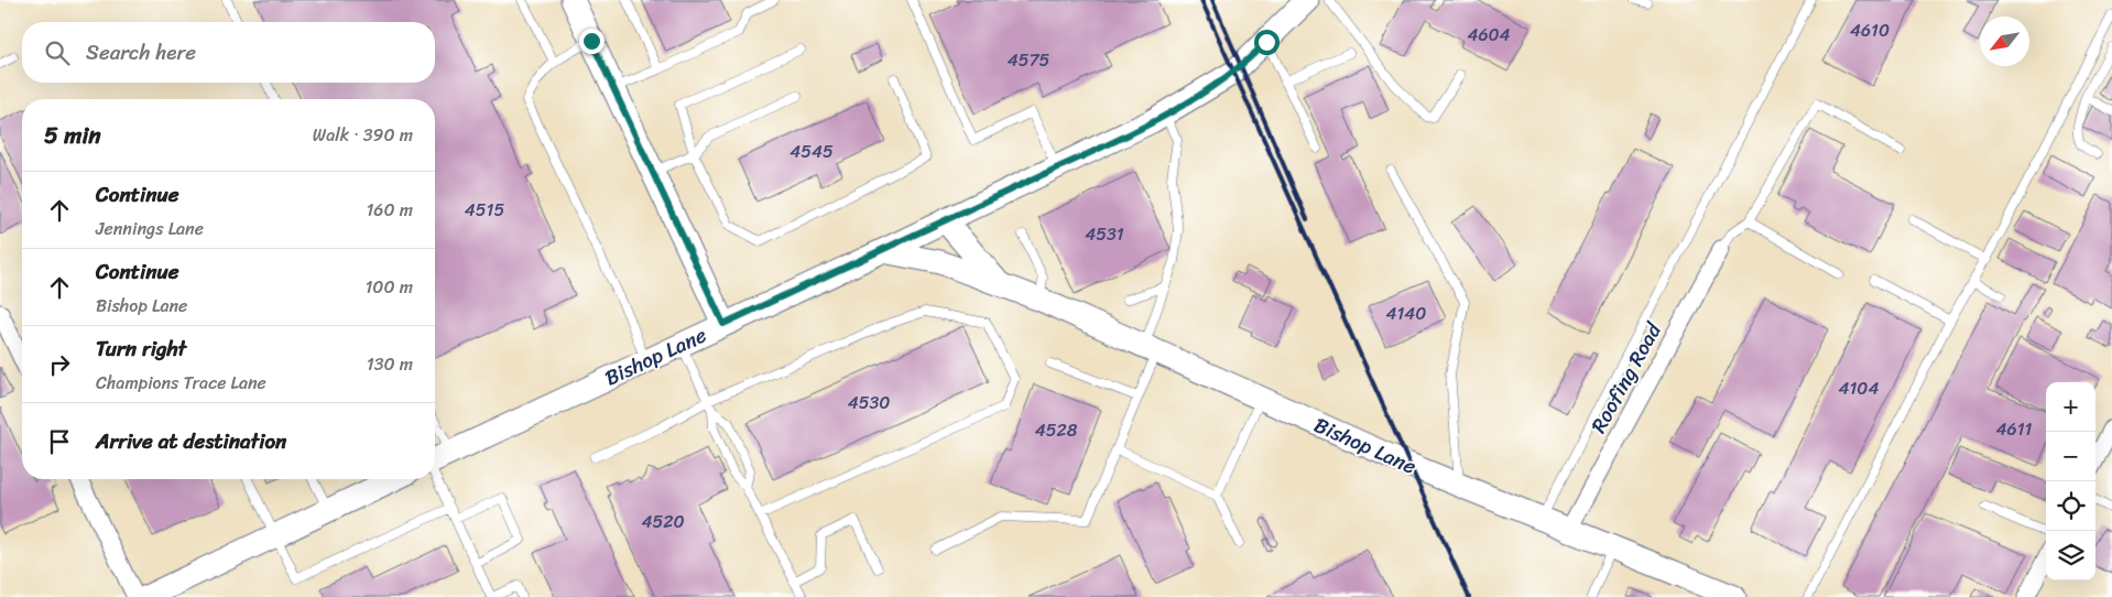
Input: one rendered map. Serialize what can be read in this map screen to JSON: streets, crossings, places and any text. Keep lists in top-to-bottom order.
{
  "streets": {
    "street": ["Bishop Lane", "Roofing Road"]
  },
  "crossings": [
    ["Bishop Lane", "Roofing Road"]
  ],
  "house_numbers": [
    "4610",
    "4604",
    "4575",
    "4545",
    "4515",
    "4531",
    "4140",
    "4104",
    "4530",
    "4611",
    "4528",
    "4520"
  ],
  "north": "bottom left",
  "page": {
    "search": "Search here",
    "heading": ["5 min", "Walk · 390 m"],
    "list": [
      ["Continue", "Jennings Lane", "160 m"],
      ["Continue", "Bishop Lane", "100 m"],
      ["Turn right", "Champions Trace Lane", "130 m"],
      "Arrive at destination"
    ],
    "map_buttons": ["+", "−"]
  }
}
